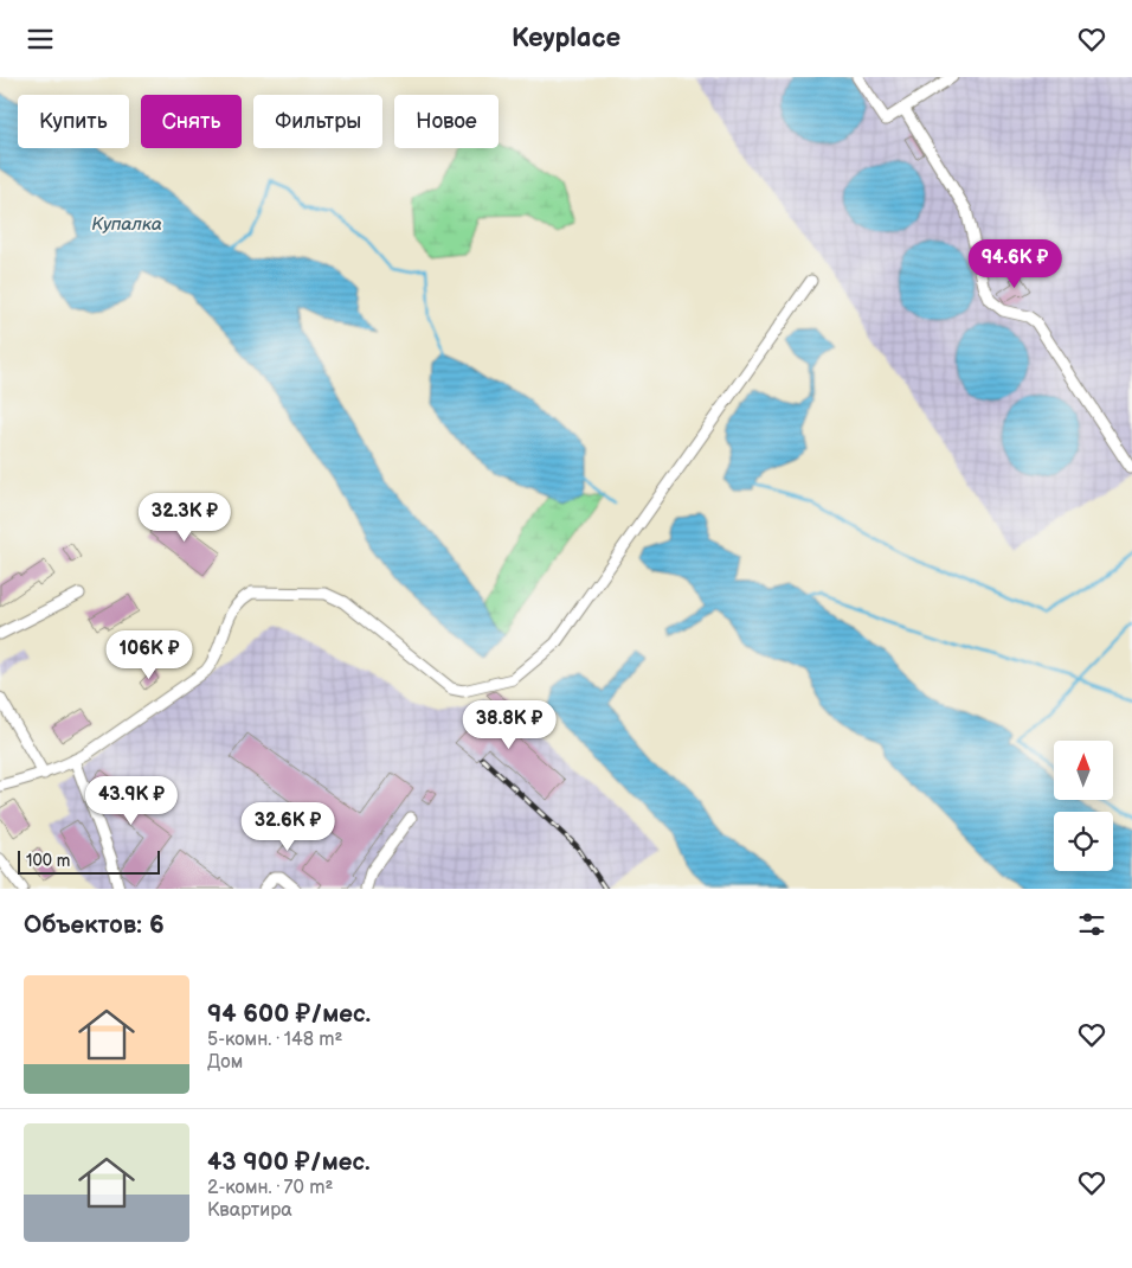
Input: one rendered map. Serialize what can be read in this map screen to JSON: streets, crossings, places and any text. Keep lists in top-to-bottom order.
{
  "water": ["Купалка"],
  "scale_bar": "100 m",
  "north": "top",
  "page": {
    "header": "Keyplace",
    "chip": [
      "Купить",
      "Снять",
      "Фильтры",
      "Новое"
    ],
    "price": [
      "94.6K ₽",
      "32.3K ₽",
      "106K ₽",
      "38.8K ₽",
      "43.9K ₽",
      "32.6K ₽"
    ],
    "scale": "100 m",
    "heading": "Объектов: 6",
    "list": [
      {
        "name": "94 600 ₽/мес.",
        "note": "5-комн. · 148 m² · Дом"
      },
      {
        "name": "43 900 ₽/мес.",
        "note": "2-комн. · 70 m² · Квартира"
      }
    ]
  }
}
